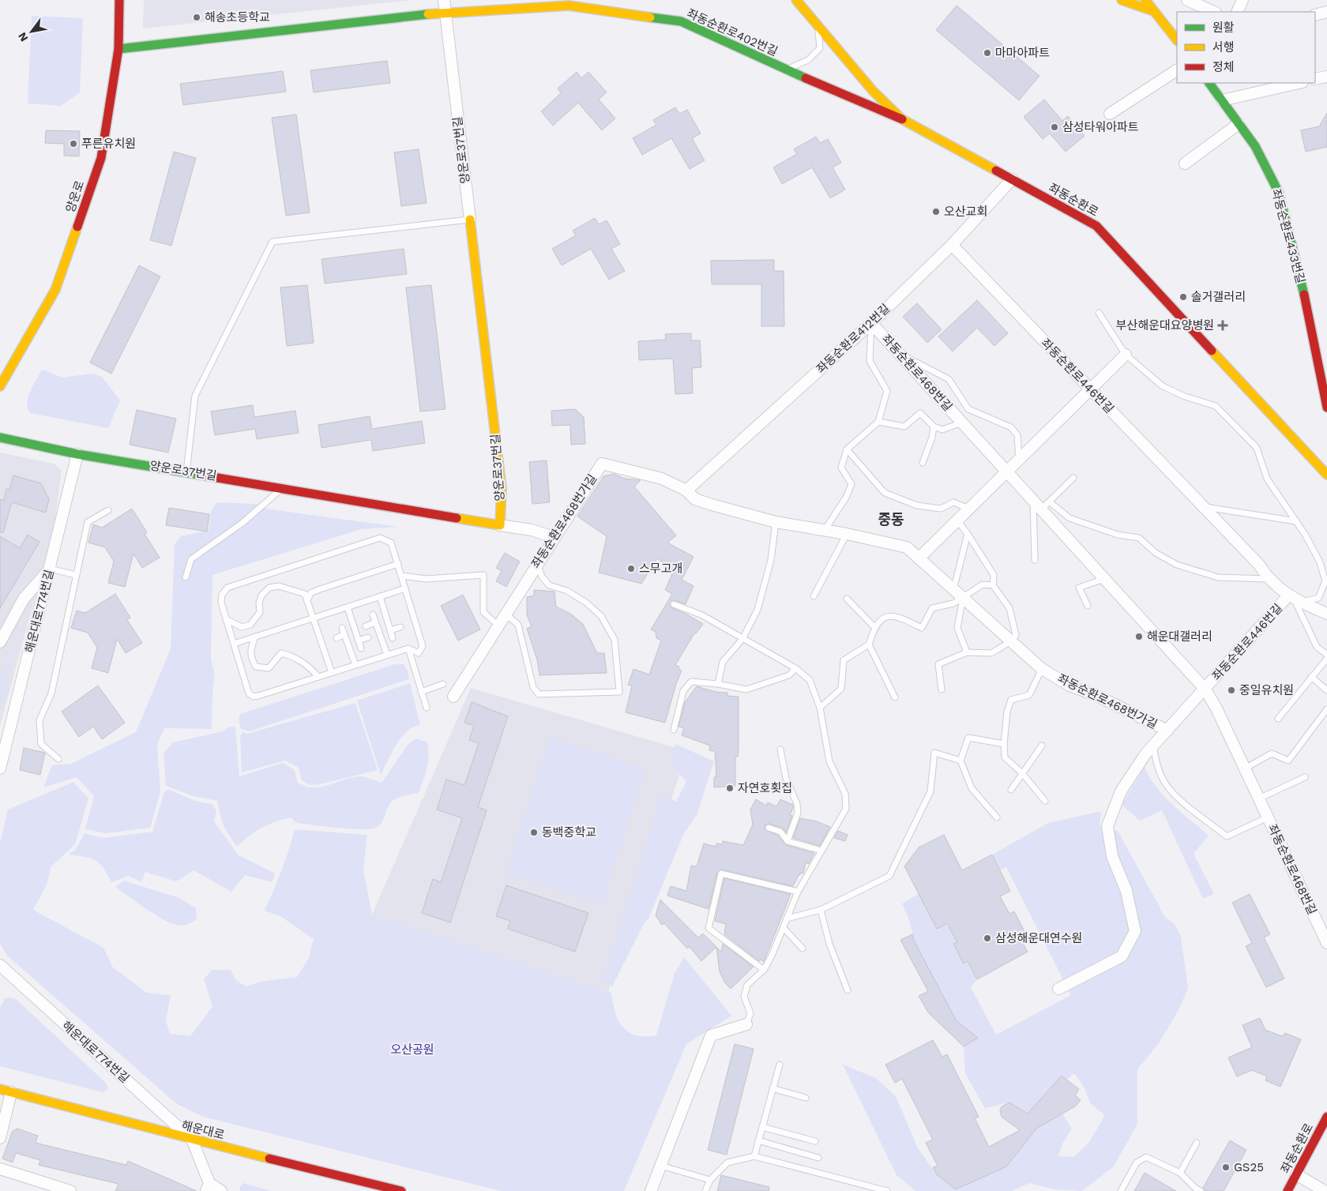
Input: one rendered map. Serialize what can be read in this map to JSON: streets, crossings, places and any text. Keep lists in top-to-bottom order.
{
  "streets": {
    "street": [
      "좌동순환로402번길",
      "양운로37번길",
      "양운로",
      "좌동순환로",
      "좌동순환로433번길",
      "좌동순환로412번길",
      "좌동순환로468번길",
      "좌동순환로446번길",
      "좌동순환로468번가길",
      "해운대로774번길",
      "해운대로"
    ]
  },
  "crossings": [
    ["좌동순환로402번길", "양운로37번길"],
    ["좌동순환로402번길", "양운로"],
    ["좌동순환로402번길", "좌동순환로"],
    ["양운로37번길", "해운대로774번길"],
    ["좌동순환로", "좌동순환로412번길"],
    ["좌동순환로412번길", "좌동순환로468번길"],
    ["좌동순환로412번길", "좌동순환로446번길"],
    ["좌동순환로412번길", "좌동순환로468번가길"],
    ["좌동순환로468번길", "좌동순환로446번길"],
    ["좌동순환로468번길", "좌동순환로468번가길"],
    ["좌동순환로446번길", "좌동순환로468번가길"],
    ["해운대로774번길", "해운대로"]
  ],
  "districts": ["중동"],
  "parks": ["오산공원"],
  "places": {
    "other": [
      "해송초등학교",
      "마마아파트",
      "삼성타워아파트",
      "푸른유치원",
      "오산교회",
      "솔거갤러리",
      "스무고개",
      "해운대갤러리",
      "중일유치원",
      "자연호횟집",
      "동백중학교",
      "삼성해운대연수원",
      "GS25"
    ],
    "health": ["부산해운대요양병원"]
  },
  "legend": ["원활", "서행", "정체"],
  "north": "bottom left"
}
